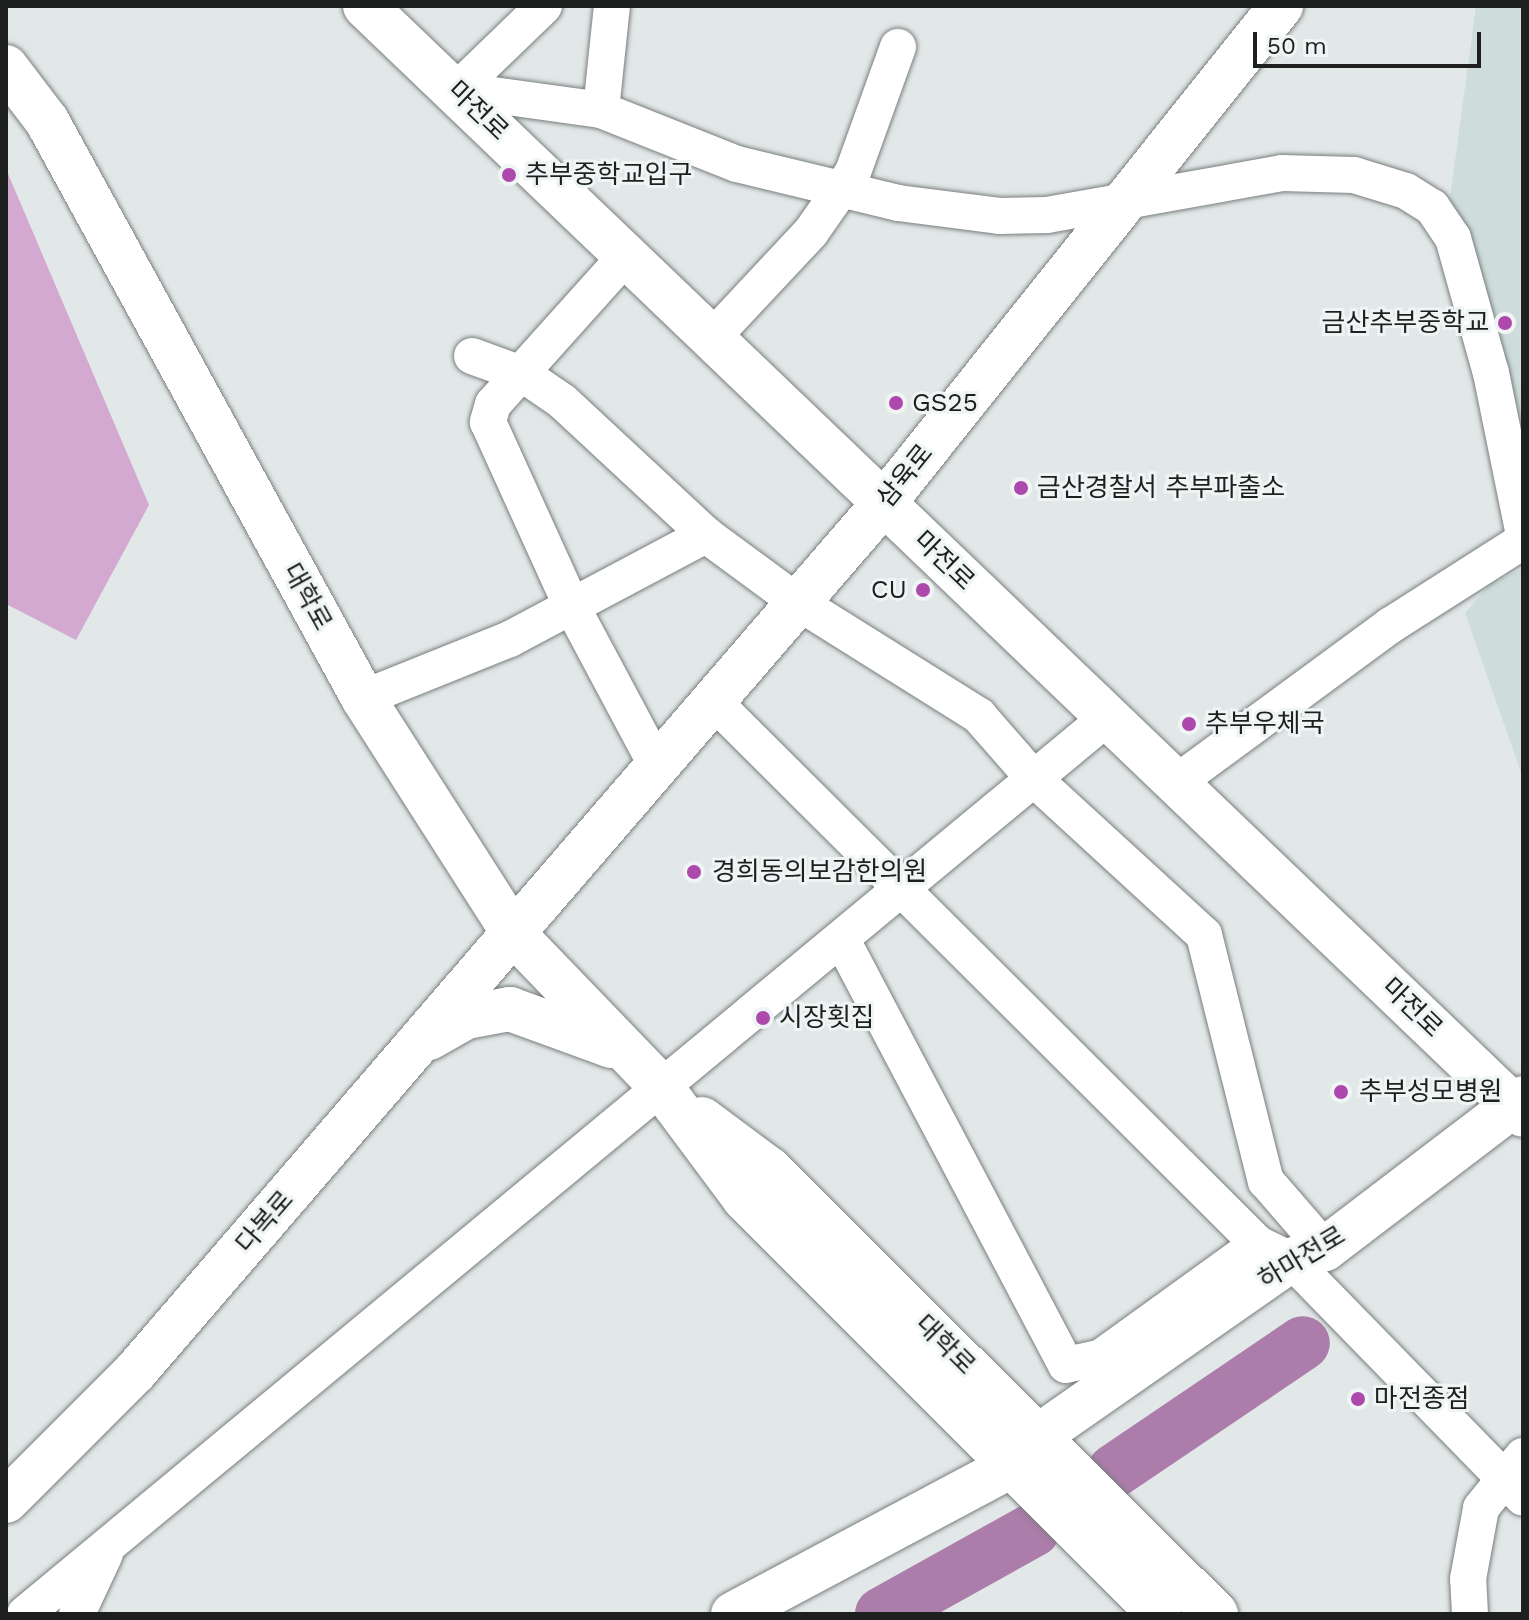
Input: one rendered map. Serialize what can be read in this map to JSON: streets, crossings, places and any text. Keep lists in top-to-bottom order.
{
  "streets": {
    "street": [
      "마전로",
      "삼육로",
      "대학로",
      "다복로",
      "하마전로"
    ]
  },
  "crossings": [
    ["마전로", "삼육로"],
    ["마전로", "하마전로"],
    ["삼육로", "대학로"],
    ["삼육로", "다복로"],
    ["대학로", "다복로"],
    ["대학로", "하마전로"]
  ],
  "places": [
    "추부중학교입구",
    "금산추부중학교",
    "GS25",
    "금산경찰서 추부파출소",
    "CU",
    "추부우체국",
    "경희동의보감한의원",
    "시장횟집",
    "추부성모병원",
    "마전종점"
  ],
  "scale_bar": "50 m"
}
